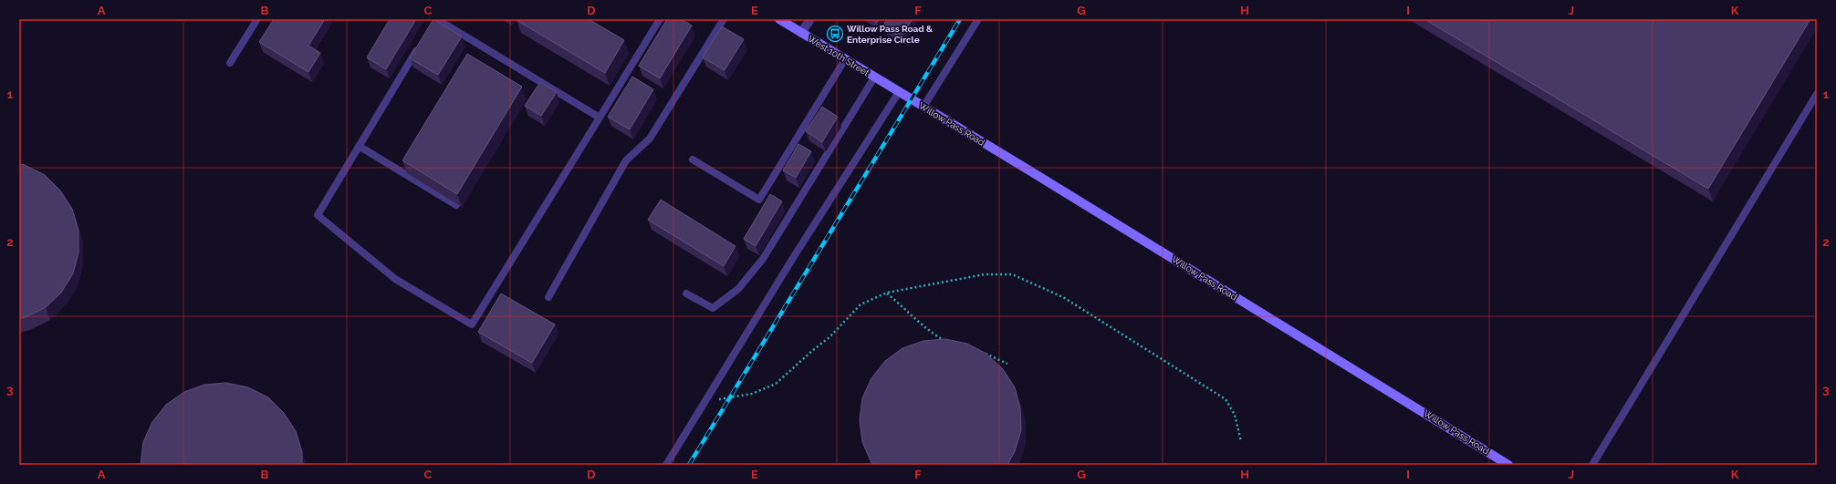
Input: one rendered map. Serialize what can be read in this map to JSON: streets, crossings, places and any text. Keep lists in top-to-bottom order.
{
  "streets": {
    "main road": ["West 10th Street", "Willow Pass Road"]
  },
  "crossings": [
    ["West 10th Street", "Willow Pass Road"]
  ],
  "places": {
    "bus stop": ["Willow Pass Road & Enterprise Circle"]
  },
  "grid": {
    "columns": [
      "A",
      "B",
      "C",
      "D",
      "E",
      "F",
      "G",
      "H",
      "I",
      "J",
      "K"
    ],
    "rows": ["1", "2", "3"]
  }
}
